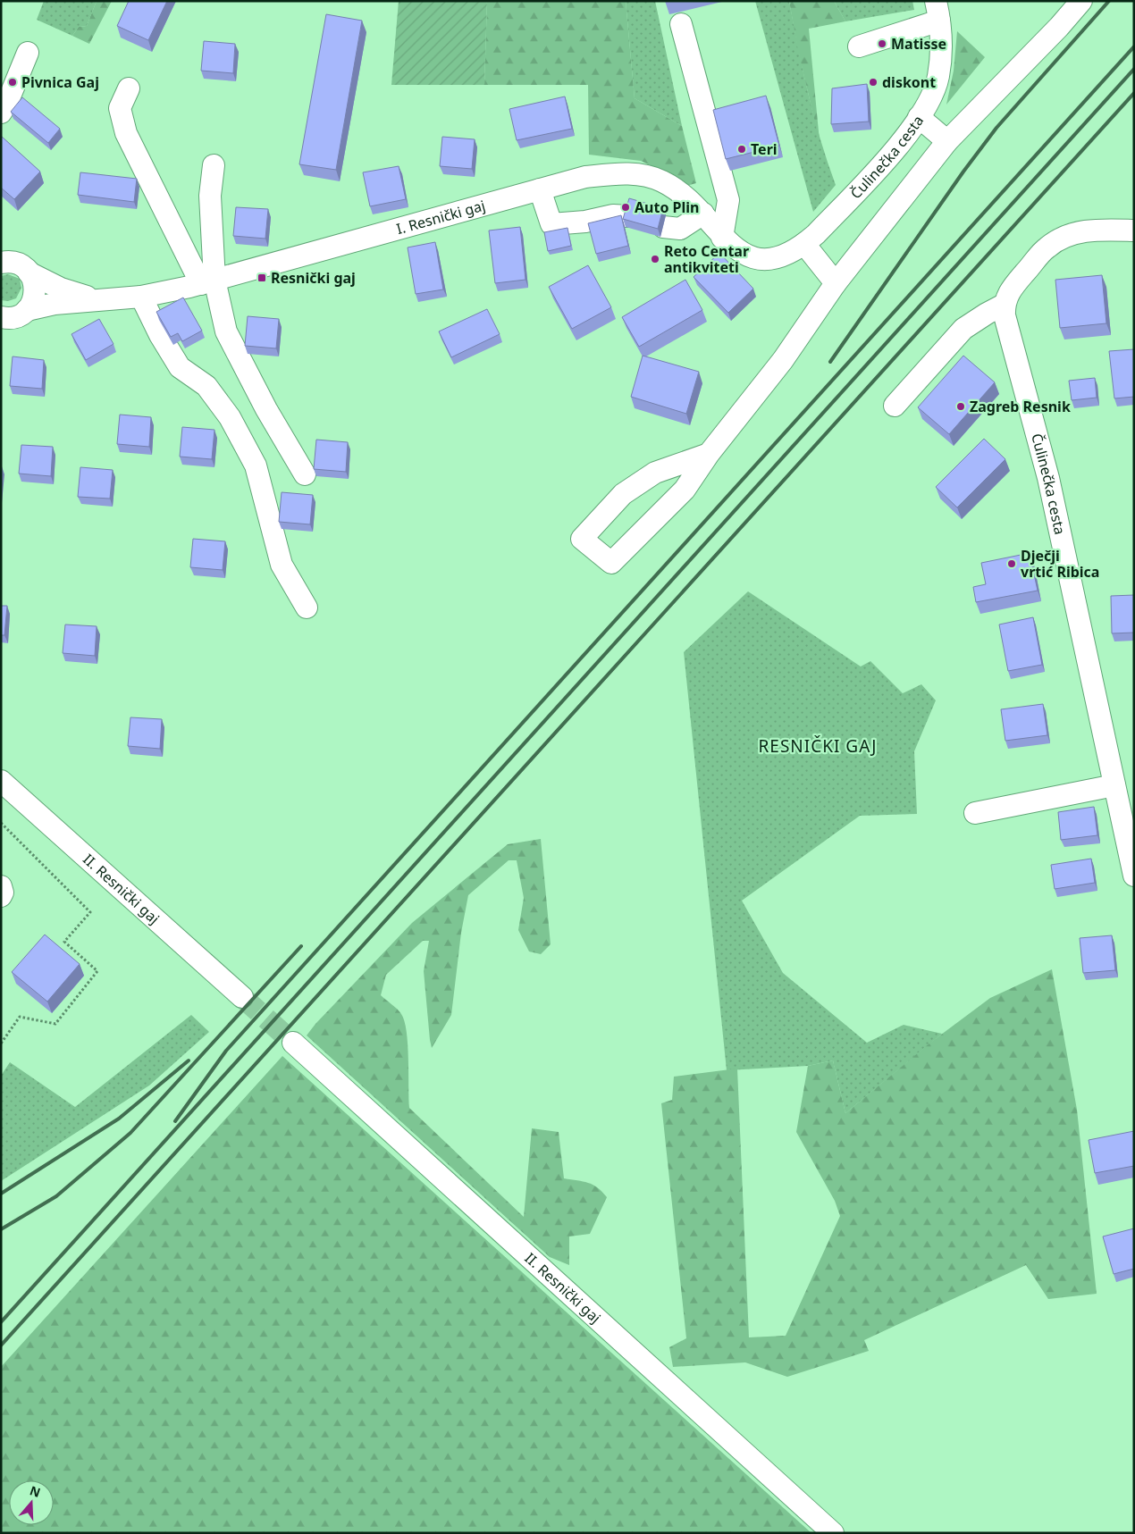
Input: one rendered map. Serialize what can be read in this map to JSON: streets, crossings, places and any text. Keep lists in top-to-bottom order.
{
  "streets": {
    "street": ["Čulinečka cesta", "I. Resnički gaj", "II. Resnički gaj"]
  },
  "crossings": [
    ["Čulinečka cesta", "I. Resnički gaj"]
  ],
  "districts": ["RESNIČKI GAJ"],
  "places": {
    "other": [
      "Matisse",
      "Pivnica Gaj",
      "diskont",
      "Teri",
      "Auto Plin",
      "Reto Centar antikviteti",
      "Zagreb Resnik",
      "Dječji vrtić Ribica"
    ],
    "transit": ["Resnički gaj"]
  },
  "north": "top"
}
